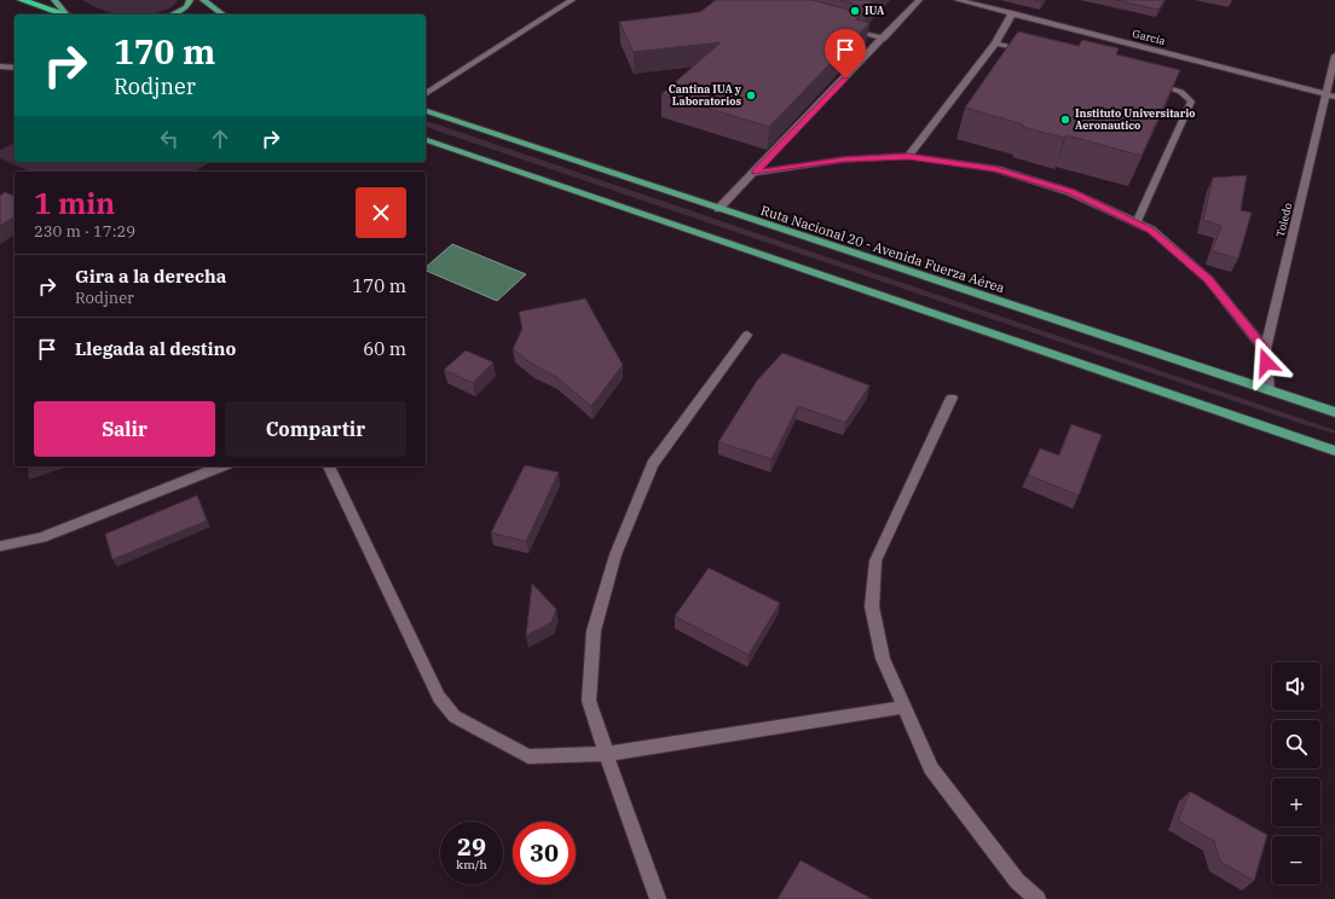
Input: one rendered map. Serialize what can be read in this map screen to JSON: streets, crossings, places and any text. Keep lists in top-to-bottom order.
{
  "streets": {
    "main road": ["Ruta Nacional 20 - Avenida Fuerza Aérea"],
    "street": ["García", "Toledo"]
  },
  "crossings": [
    ["García", "Toledo"],
    ["Toledo", "Ruta Nacional 20 - Avenida Fuerza Aérea"]
  ],
  "places": ["IUA", "Cantina IUA y Laboratorios", "Instituto Universitario Aeronautico"],
  "page": {
    "turn": ["170 m", "Rodjner"],
    "heading": ["1 min", "230 m · 17:29"],
    "list": [
      {
        "name": "Gira a la derecha",
        "note": "Rodjner",
        "value": "170 m"
      },
      {
        "name": "Llegada al destino",
        "value": "60 m"
      }
    ],
    "buttons": ["Salir", "Compartir"],
    "map_buttons": ["+", "−"],
    "speed": "29 km/h",
    "limit": "30"
  }
}
